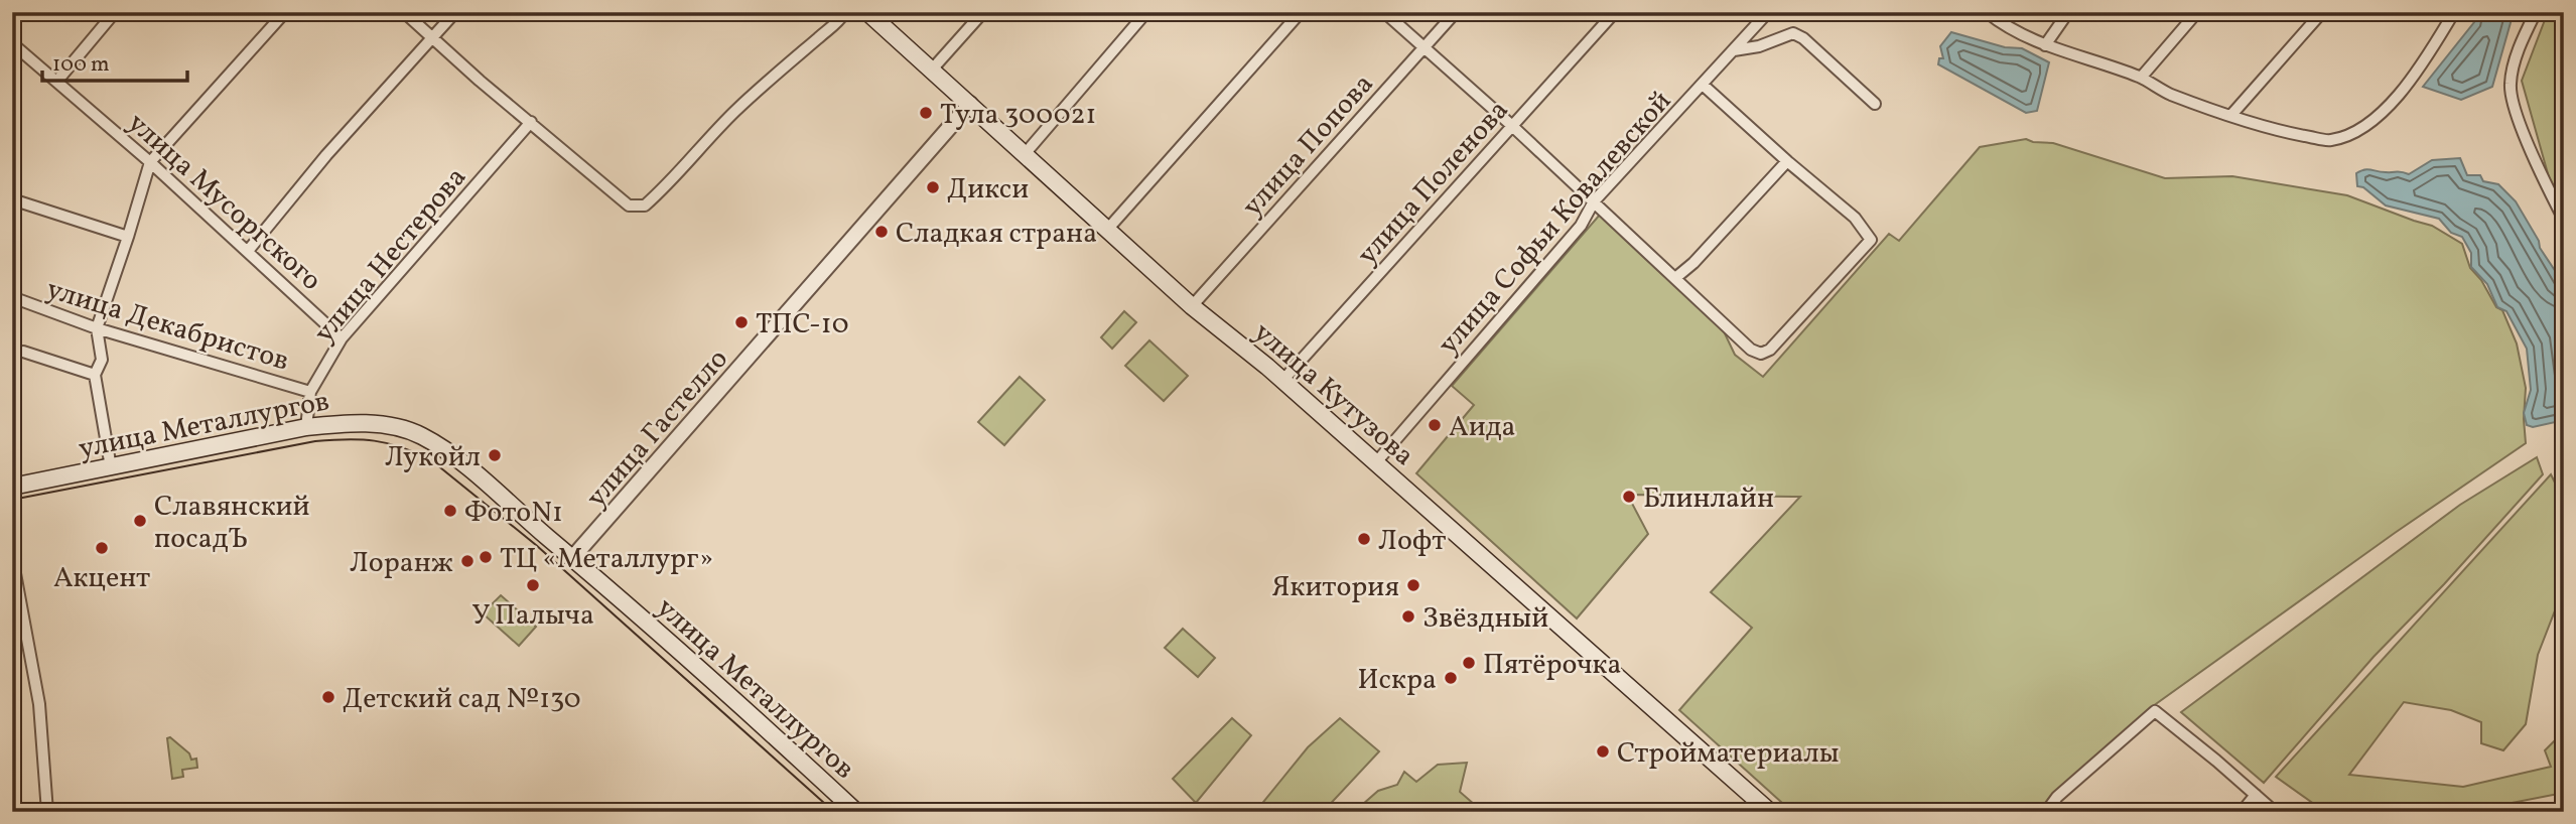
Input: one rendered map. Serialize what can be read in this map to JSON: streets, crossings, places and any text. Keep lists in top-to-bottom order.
{
  "streets": {
    "main road": ["улица Кутузова", "улица Металлургов"],
    "street": [
      "улица Попова",
      "улица Поленова",
      "улица Мусоргского",
      "улица Софьи Ковалевской",
      "улица Нестерова",
      "улица Декабристов",
      "улица Гастелло"
    ]
  },
  "crossings": [
    ["улица Попова", "улица Кутузова"],
    ["улица Поленова", "улица Кутузова"],
    ["улица Мусоргского", "улица Нестерова"],
    ["улица Софьи Ковалевской", "улица Кутузова"],
    ["улица Нестерова", "улица Декабристов"],
    ["улица Нестерова", "улица Металлургов"],
    ["улица Кутузова", "улица Гастелло"],
    ["улица Металлургов", "улица Гастелло"]
  ],
  "places": [
    "Тула 300021",
    "Дикси",
    "Сладкая страна",
    "ТПС-10",
    "Аида",
    "Лукойл",
    "Блинлайн",
    "ФотоN1",
    "Славянский посадЪ",
    "Лофт",
    "Акцент",
    "ТЦ «Металлург»",
    "Лоранж",
    "У Палыча",
    "Якитория",
    "Звёздный",
    "Пятёрочка",
    "Искра",
    "Детский сад №130",
    "Стройматериалы"
  ],
  "scale_bar": "100 m"
}
